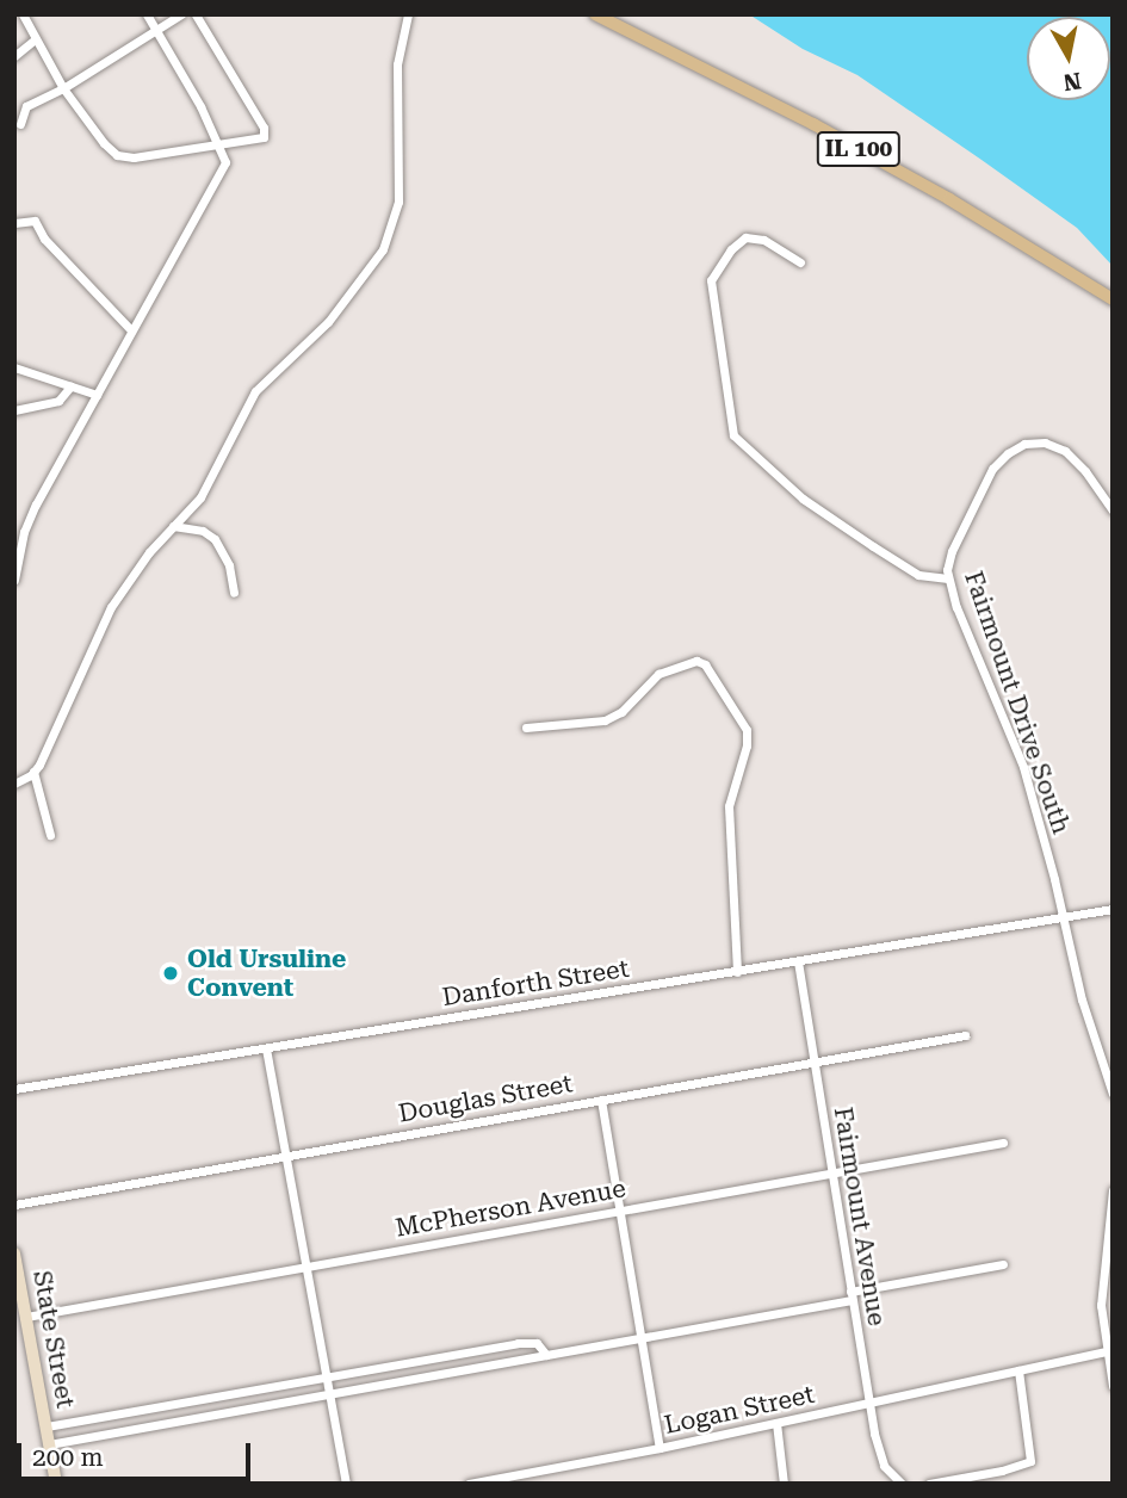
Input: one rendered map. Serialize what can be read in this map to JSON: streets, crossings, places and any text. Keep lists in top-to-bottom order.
{
  "streets": {
    "main road": ["IL 100"],
    "street": [
      "Fairmount Drive South",
      "Danforth Street",
      "Douglas Street",
      "McPherson Avenue",
      "Fairmount Avenue",
      "State Street",
      "Logan Street"
    ]
  },
  "crossings": [
    ["Fairmount Drive South", "Danforth Street"],
    ["Danforth Street", "Fairmount Avenue"],
    ["Douglas Street", "Fairmount Avenue"],
    ["McPherson Avenue", "Fairmount Avenue"],
    ["McPherson Avenue", "State Street"],
    ["Fairmount Avenue", "Logan Street"]
  ],
  "places": ["Old Ursuline Convent"],
  "scale_bar": "200 m",
  "north": "bottom"
}
